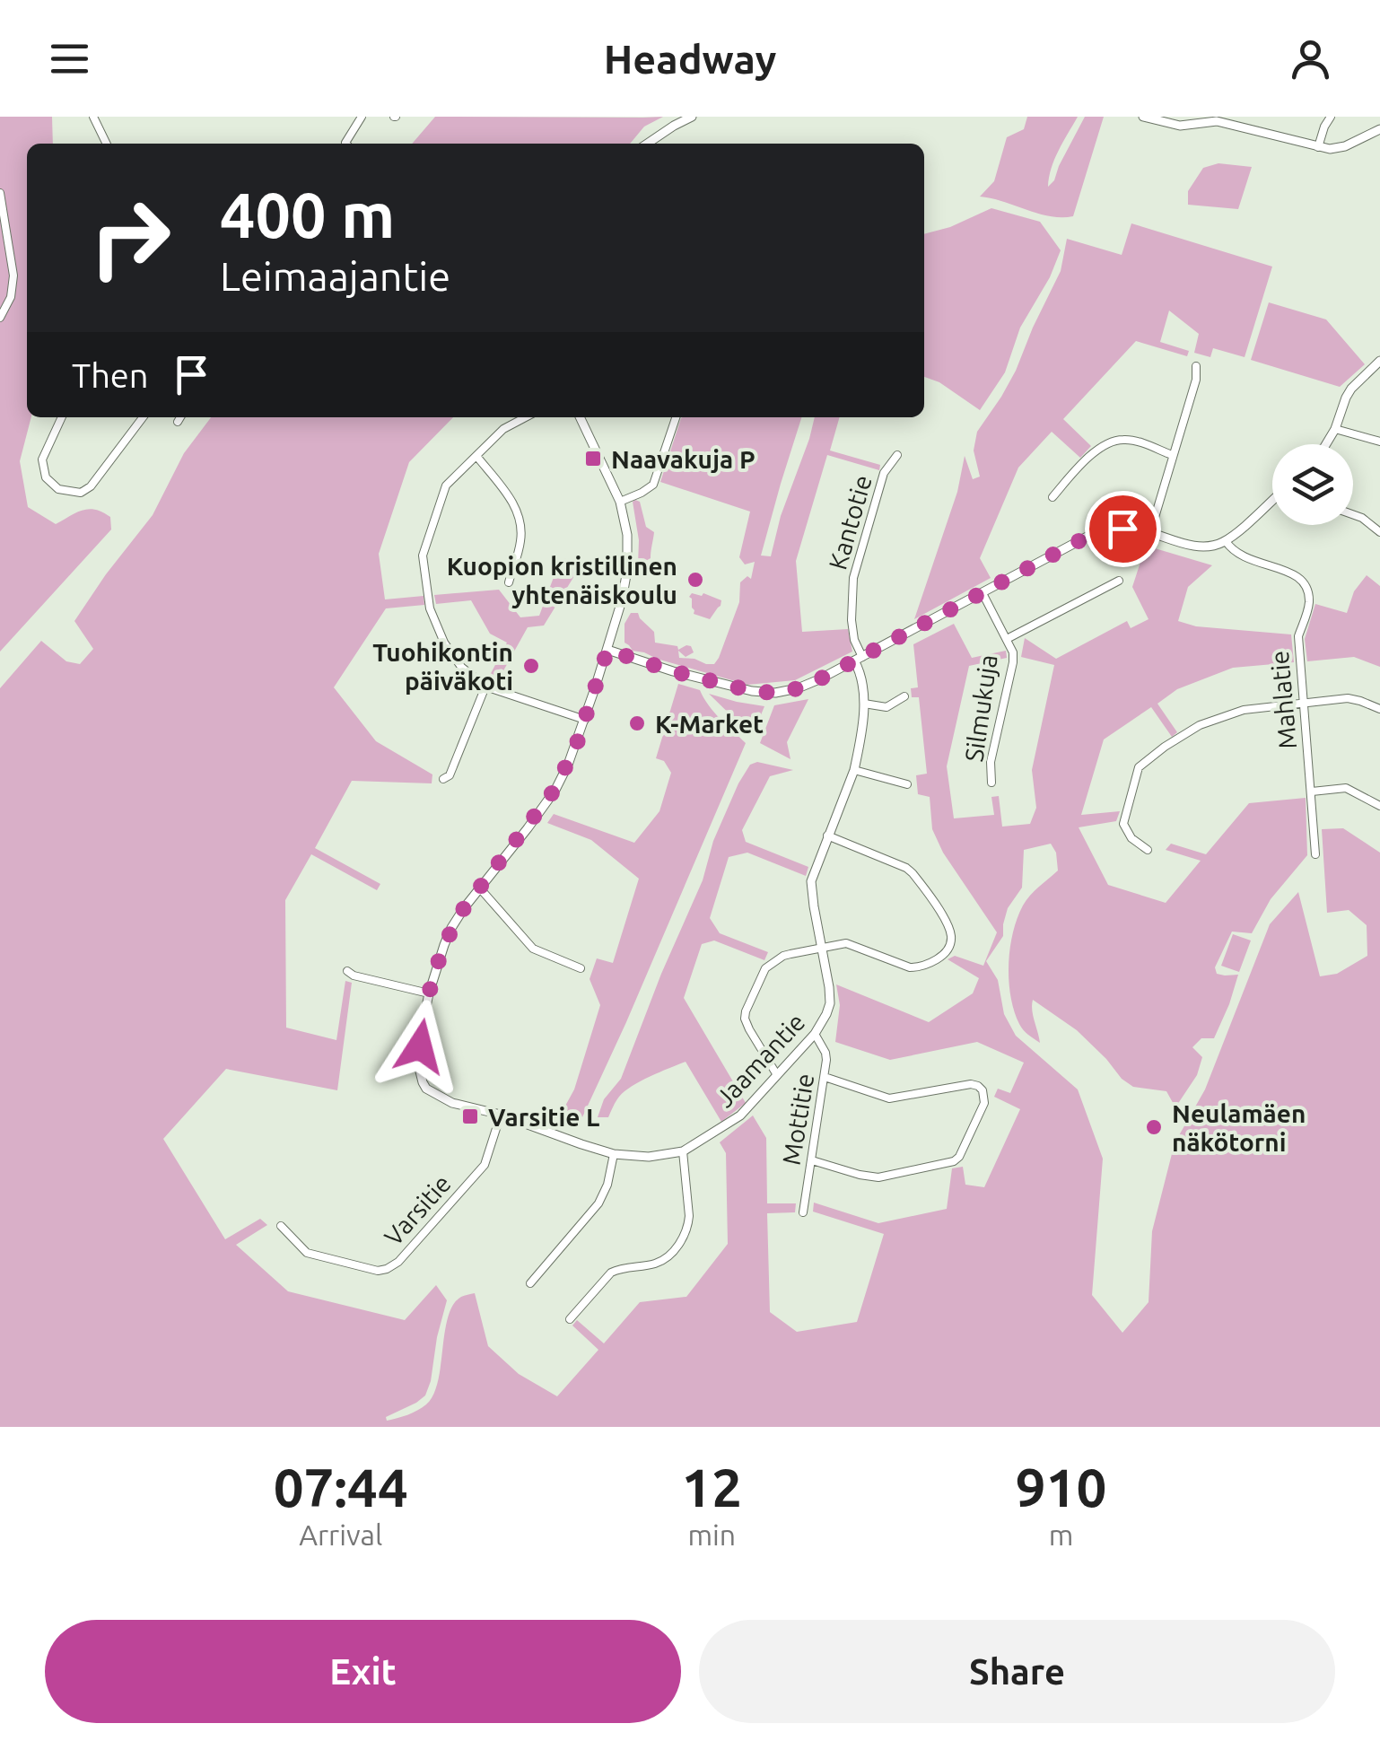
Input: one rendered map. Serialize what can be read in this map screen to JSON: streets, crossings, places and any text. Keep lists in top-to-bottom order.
{
  "streets": {
    "street": [
      "Kantotie",
      "Mahlatie",
      "Silmukuja",
      "Jaamantie",
      "Mottitie",
      "Varsitie"
    ]
  },
  "crossings": [
    ["Kantotie", "Jaamantie"],
    ["Jaamantie", "Mottitie"],
    ["Jaamantie", "Varsitie"]
  ],
  "places": {
    "transit": ["Naavakuja P", "Varsitie L"],
    "other": [
      "Kuopion kristillinen yhtenäiskoulu",
      "Tuohikontin päiväkoti",
      "K-Market",
      "Neulamäen näkötorni"
    ]
  },
  "page": {
    "header": "Headway",
    "turn": ["400 m", "Leimaajantie"],
    "then": "Then",
    "eta": [
      "07:44",
      "Arrival",
      "12",
      "min",
      "910",
      "m"
    ],
    "buttons": ["Exit", "Share"]
  }
}
